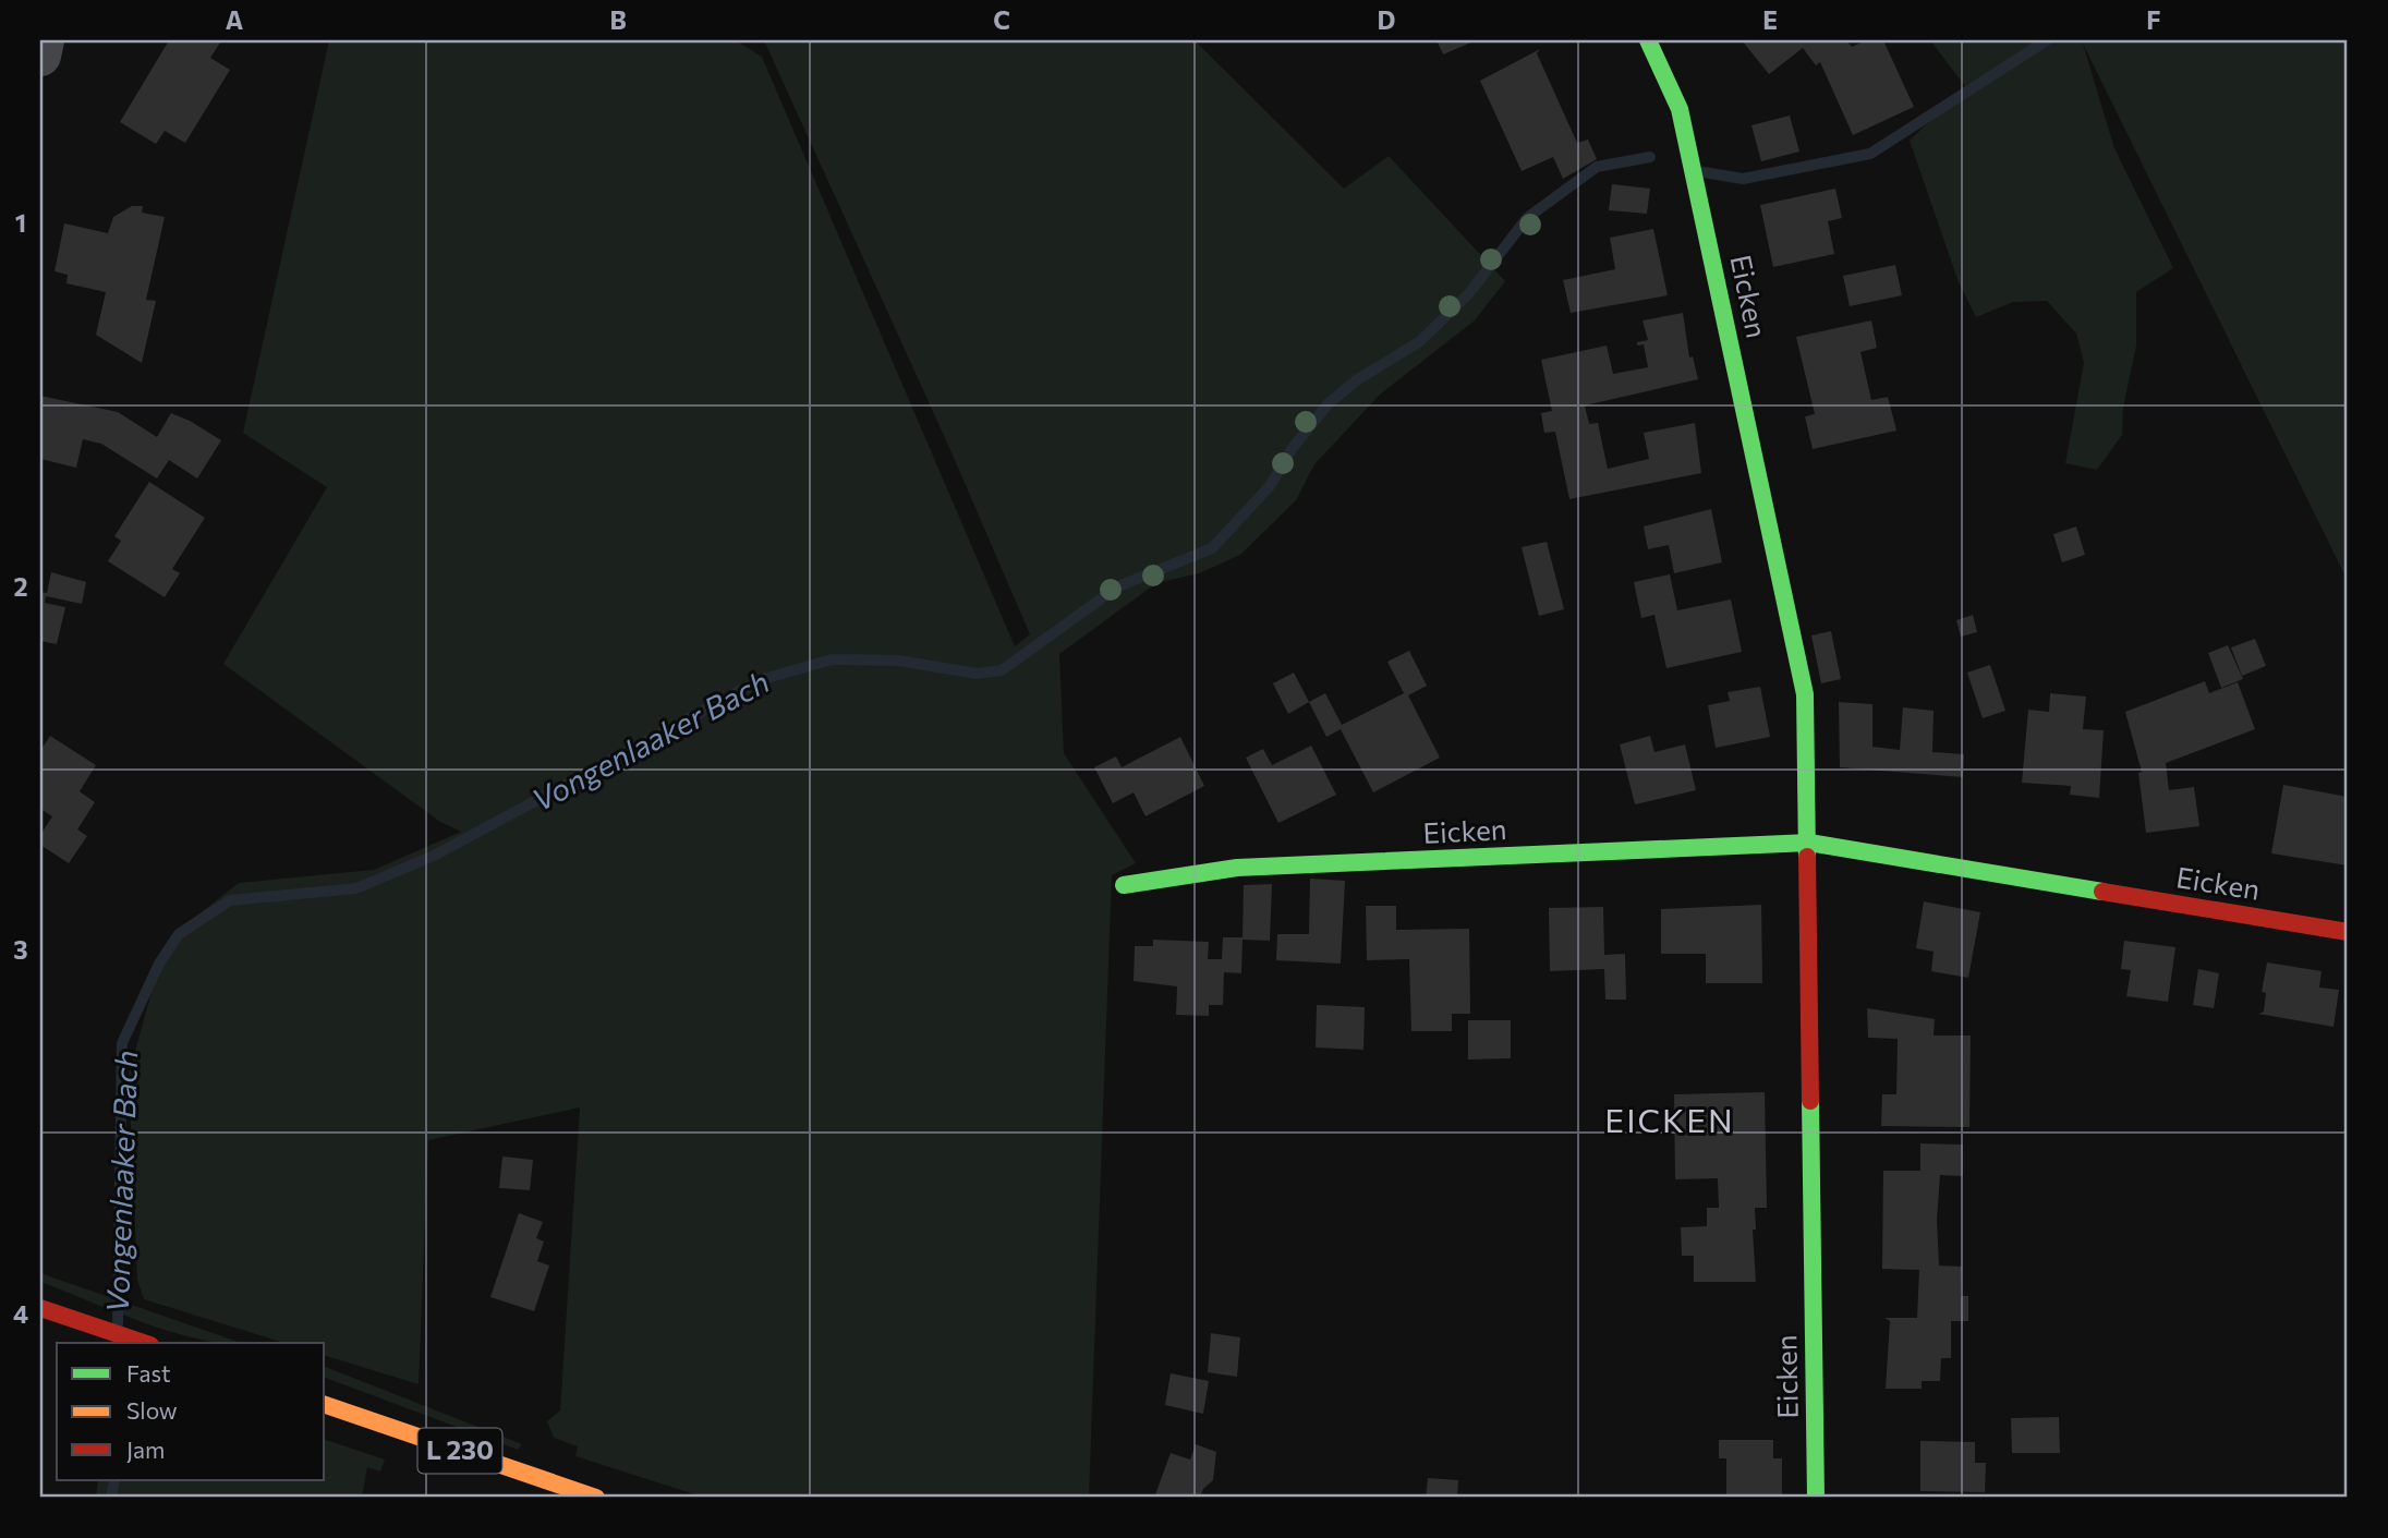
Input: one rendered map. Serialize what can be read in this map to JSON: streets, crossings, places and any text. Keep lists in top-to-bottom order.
{
  "streets": {
    "street": ["Eicken", "L 230"]
  },
  "districts": ["EICKEN"],
  "water": ["Vongenlaaker Bach"],
  "legend": ["Fast", "Slow", "Jam"],
  "grid": {
    "columns": [
      "A",
      "B",
      "C",
      "D",
      "E",
      "F"
    ],
    "rows": [
      "1",
      "2",
      "3",
      "4"
    ]
  }
}
